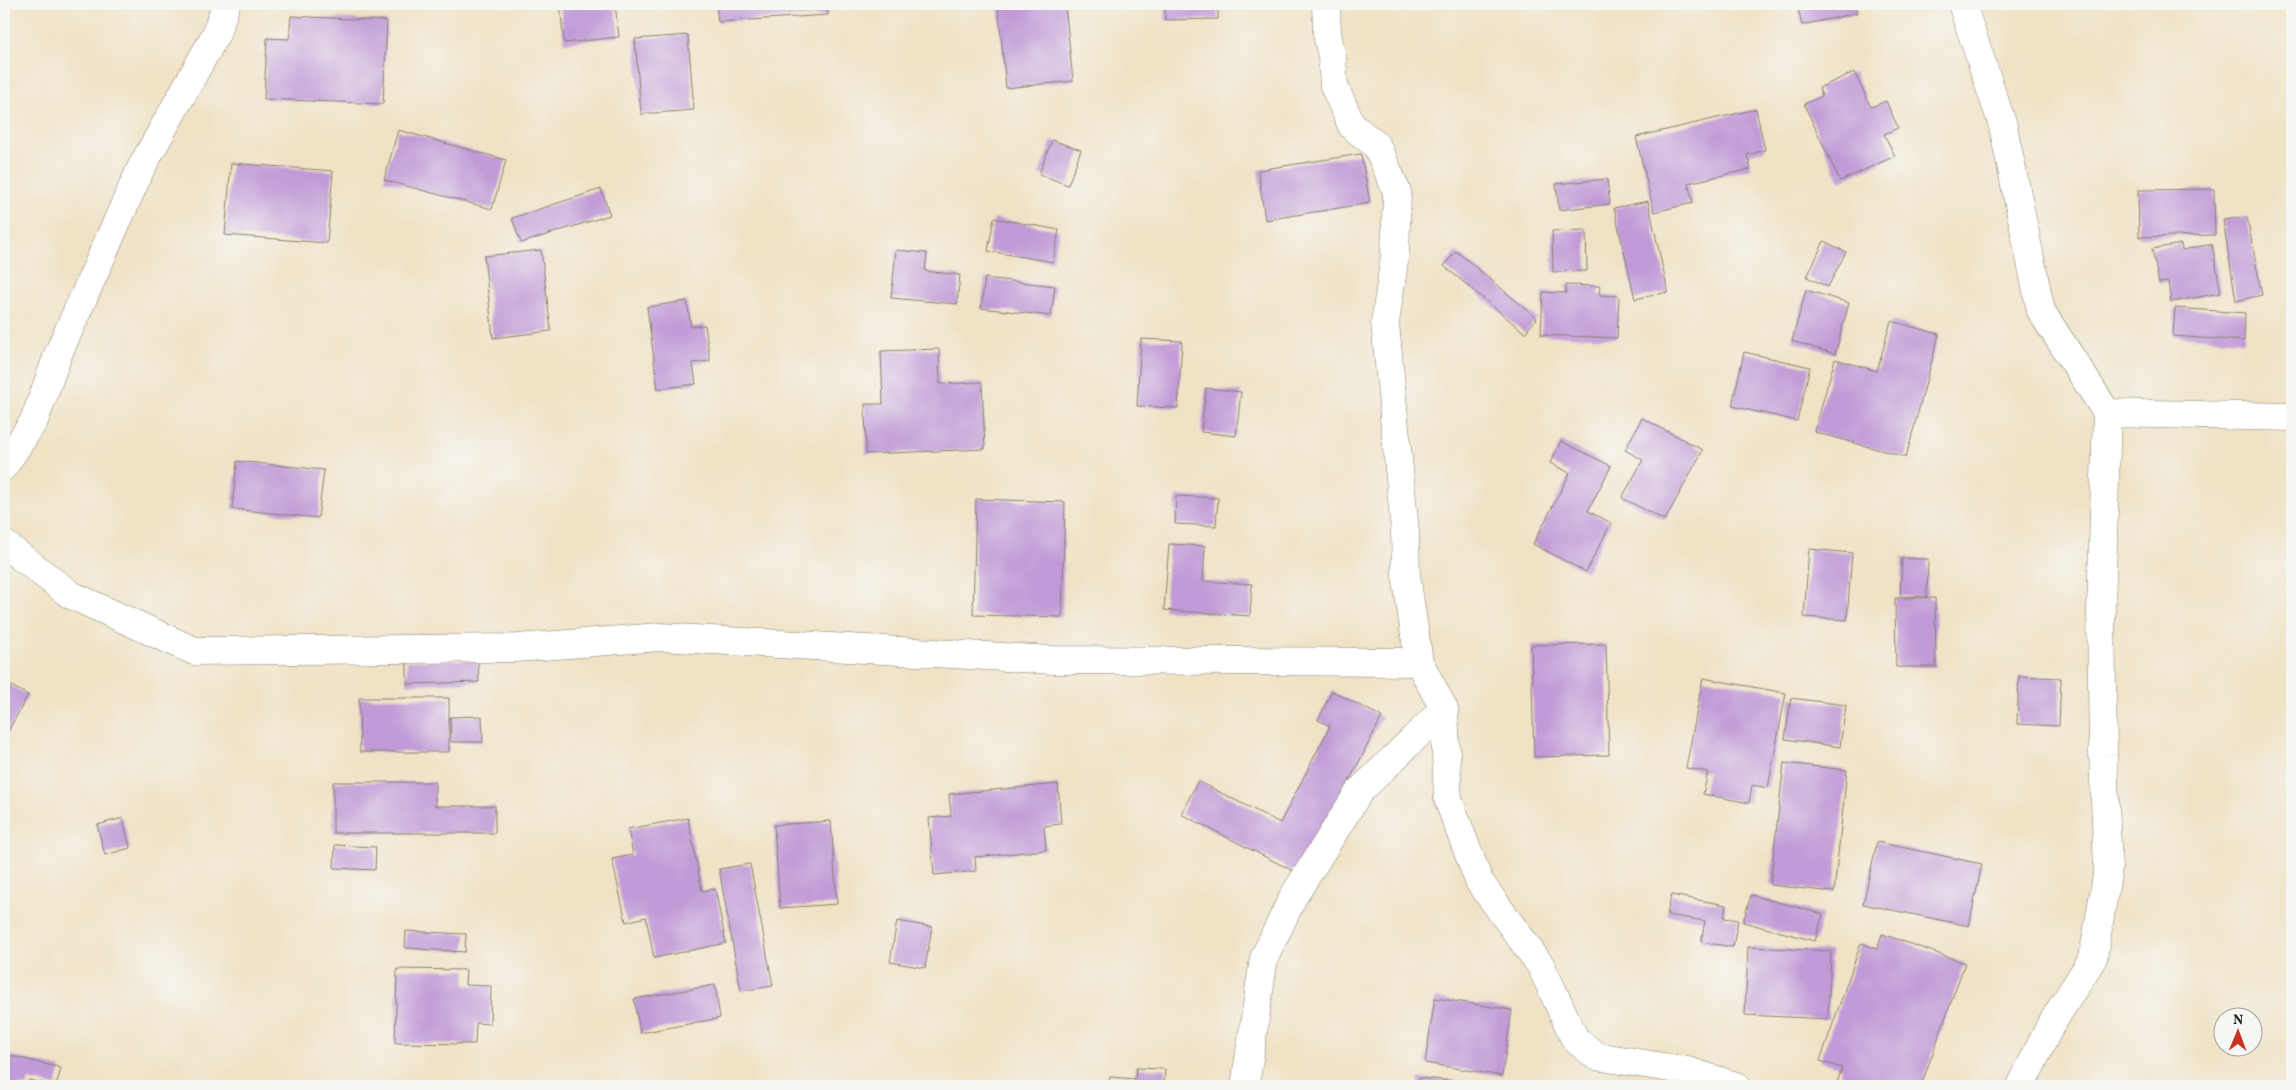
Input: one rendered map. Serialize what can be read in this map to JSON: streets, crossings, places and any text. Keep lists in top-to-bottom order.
{
  "north": "top"
}
